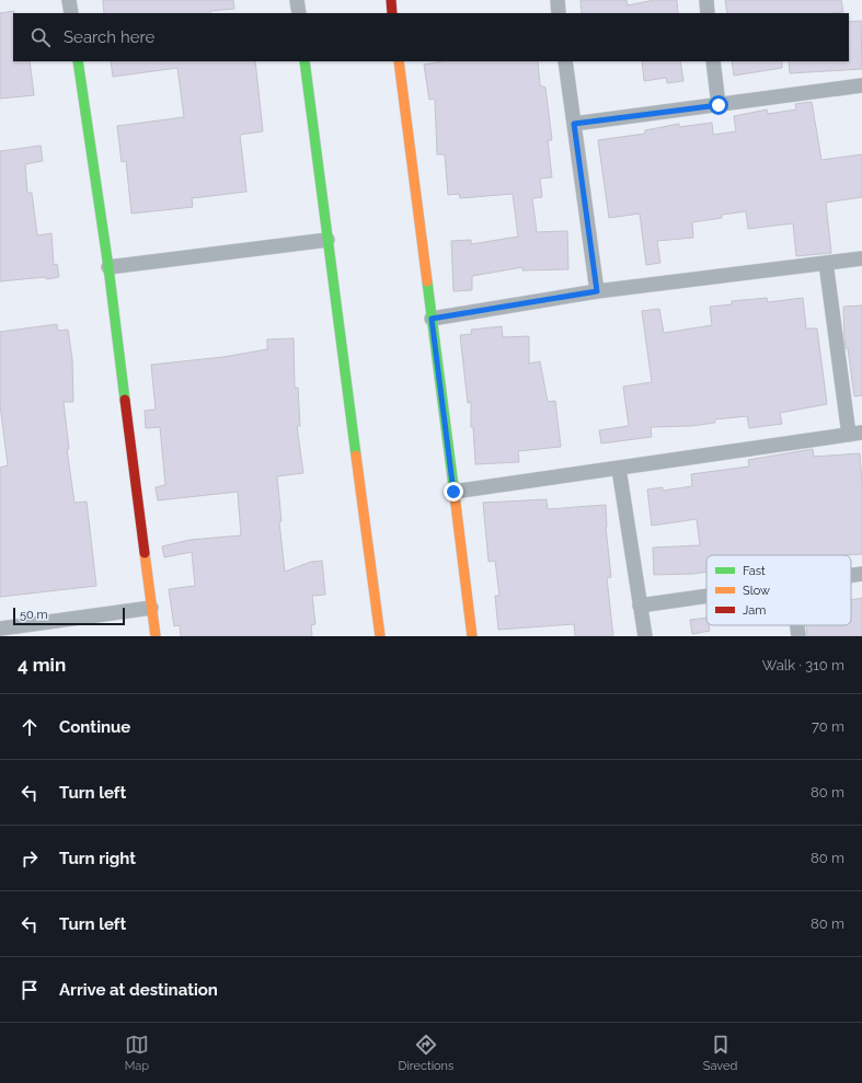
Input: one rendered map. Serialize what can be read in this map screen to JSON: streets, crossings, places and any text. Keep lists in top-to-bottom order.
{
  "legend": ["Fast", "Slow", "Jam"],
  "scale_bar": "50 m",
  "page": {
    "search": "Search here",
    "scale": "50 m",
    "heading": ["4 min", "Walk · 310 m"],
    "list": [
      ["Continue", "70 m"],
      ["Turn left", "80 m"],
      ["Turn right", "80 m"],
      ["Turn left", "80 m"],
      "Arrive at destination"
    ],
    "nav": ["Map", "Directions", "Saved"]
  }
}
